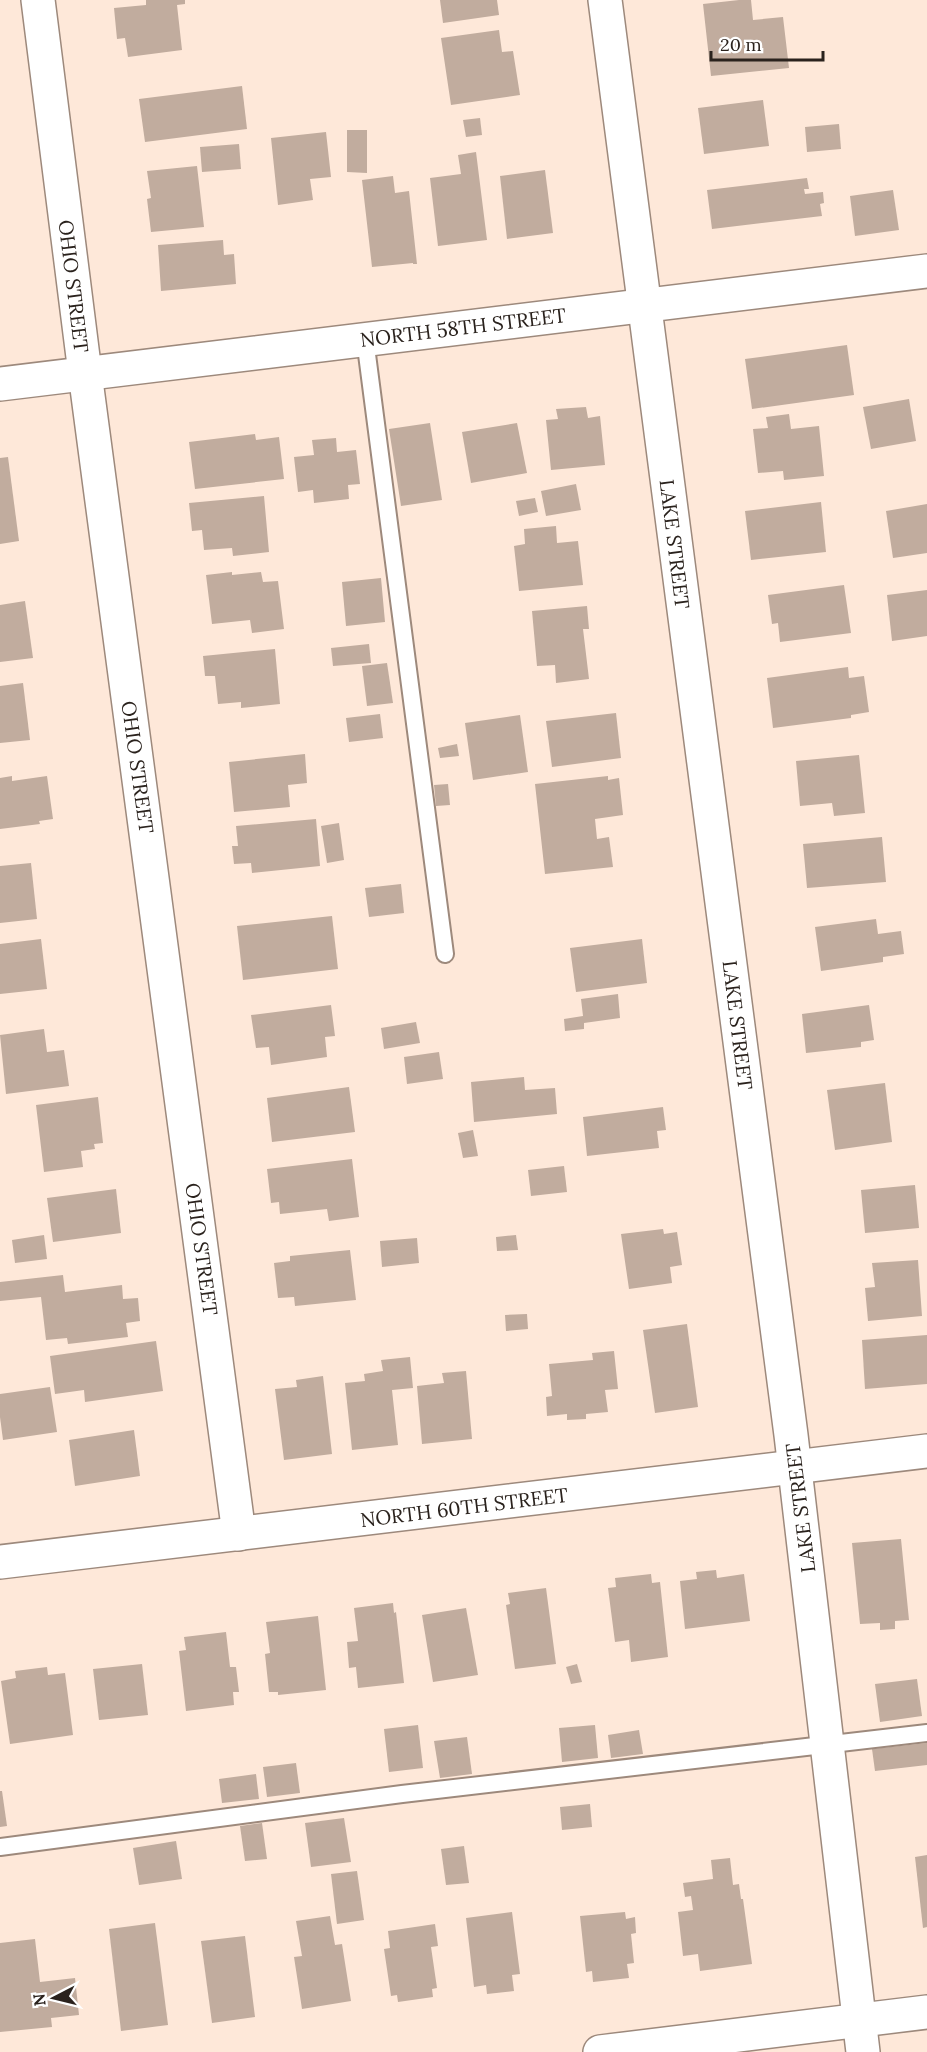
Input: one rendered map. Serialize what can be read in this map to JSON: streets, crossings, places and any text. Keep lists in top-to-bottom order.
{
  "streets": {
    "street": [
      "OHIO STREET",
      "NORTH 58TH STREET",
      "LAKE STREET",
      "NORTH 60TH STREET"
    ]
  },
  "crossings": [
    ["OHIO STREET", "NORTH 58TH STREET"],
    ["OHIO STREET", "NORTH 60TH STREET"],
    ["NORTH 58TH STREET", "LAKE STREET"],
    ["LAKE STREET", "NORTH 60TH STREET"]
  ],
  "scale_bar": "20 m",
  "north": "left"
}
